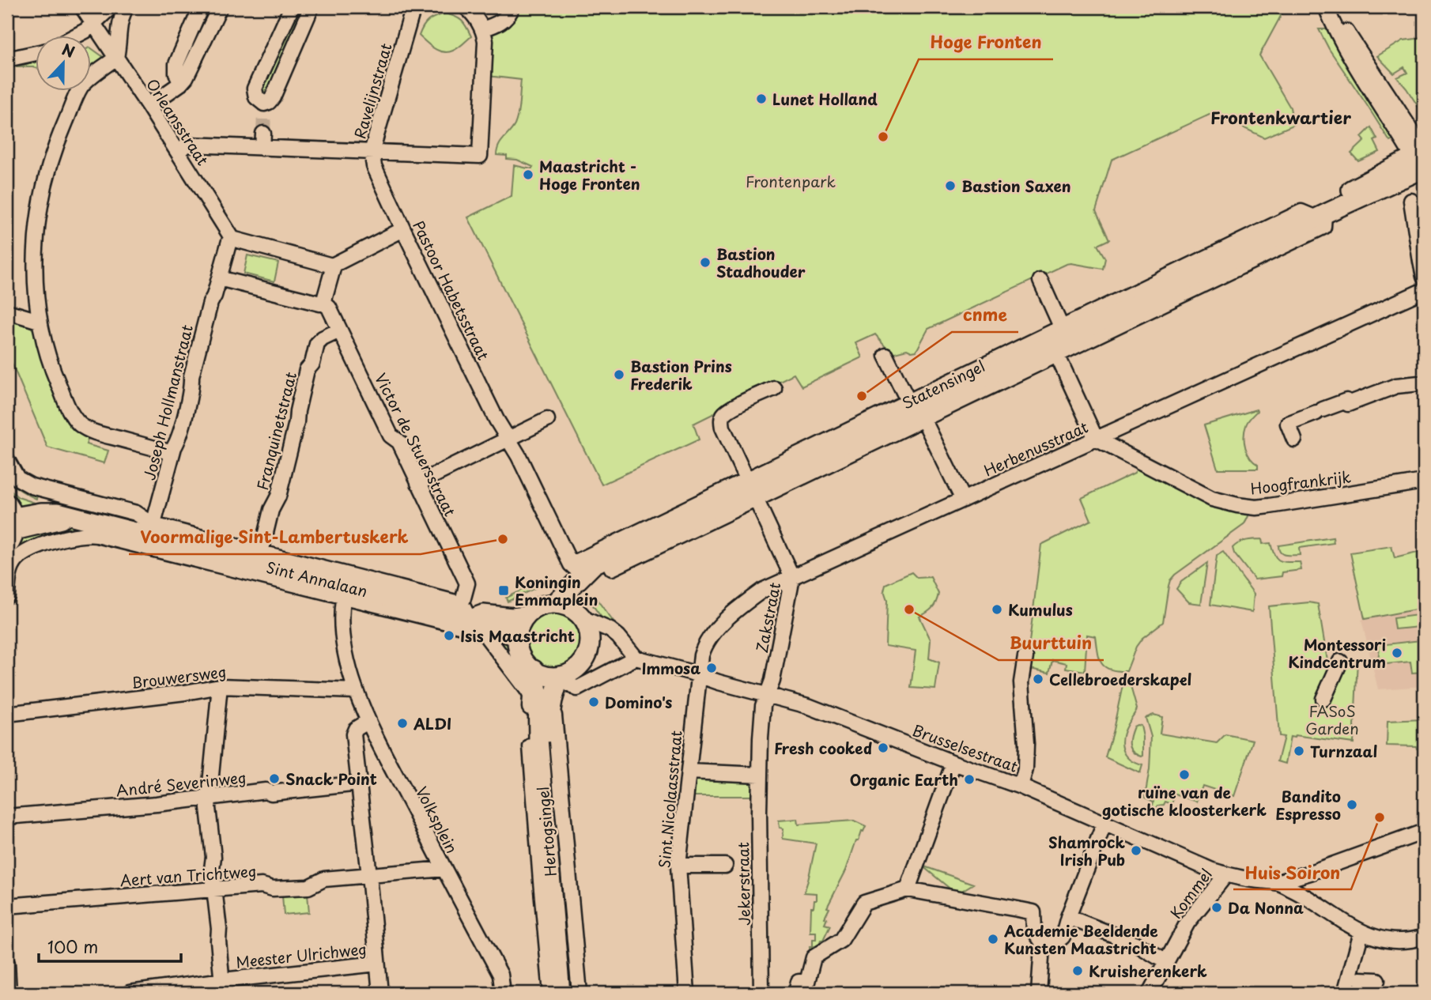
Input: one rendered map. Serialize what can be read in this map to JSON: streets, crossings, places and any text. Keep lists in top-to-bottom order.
{
  "streets": {
    "main road": ["Statensingel", "Sint Annalaan", "Hertogsingel"],
    "street": [
      "Ravelijnstraat",
      "Orleansstraat",
      "Pastoor Habetsstraat",
      "Joseph Hollmanstraat",
      "Franquinetstraat",
      "Victor de Stuersstraat",
      "Herbenusstraat",
      "Hoogfrankrijk",
      "Zakstraat",
      "Brouwersweg",
      "Brusselsestraat",
      "André Severinweg",
      "Sint Nicolaasstraat",
      "Volksplein",
      "Aert van Trichtweg",
      "Jekerstraat",
      "Kommel",
      "Meester Ulrichweg"
    ]
  },
  "crossings": [
    ["Ravelijnstraat", "Pastoor Habetsstraat"],
    ["Orleansstraat", "Joseph Hollmanstraat"],
    ["Pastoor Habetsstraat", "Statensingel"],
    ["Statensingel", "Sint Annalaan"],
    ["Statensingel", "Zakstraat"],
    ["Statensingel", "Hertogsingel"],
    ["Joseph Hollmanstraat", "Sint Annalaan"],
    ["Franquinetstraat", "Victor de Stuersstraat"],
    ["Franquinetstraat", "Sint Annalaan"],
    ["Victor de Stuersstraat", "Sint Annalaan"],
    ["Herbenusstraat", "Hoogfrankrijk"],
    ["Herbenusstraat", "Zakstraat"],
    ["Herbenusstraat", "Brusselsestraat"],
    ["Herbenusstraat", "Sint Nicolaasstraat"],
    ["Sint Annalaan", "Volksplein"],
    ["Sint Annalaan", "Hertogsingel"],
    ["Zakstraat", "Brusselsestraat"],
    ["Zakstraat", "Jekerstraat"],
    ["Brouwersweg", "Volksplein"],
    ["Brusselsestraat", "Sint Nicolaasstraat"],
    ["Brusselsestraat", "Jekerstraat"],
    ["Brusselsestraat", "Kommel"],
    ["Sint Nicolaasstraat", "Jekerstraat"],
    ["Volksplein", "Aert van Trichtweg"]
  ],
  "districts": ["Frontenkwartier"],
  "parks": ["Frontenpark", "FASoS Garden"],
  "places": {
    "other": [
      "Lunet Holland",
      "Hoge Fronten",
      "Maastricht - Hoge Fronten",
      "Bastion Saxen",
      "Bastion Stadhouder",
      "Bastion Prins Frederik",
      "cnme",
      "Voormalige Sint-Lambertuskerk",
      "Buurttuin",
      "Kumulus",
      "Isis Maastricht",
      "Montessori Kindcentrum",
      "Immosa",
      "Cellebroederskapel",
      "Domino's",
      "ALDI",
      "Fresh cooked",
      "Turnzaal",
      "ruïne van de gotische kloosterkerk",
      "Snack Point",
      "Organic Earth",
      "Bandito Espresso",
      "Huis Soiron",
      "Shamrock Irish Pub",
      "Da Nonna",
      "Academie Beeldende Kunsten Maastricht",
      "Kruisherenkerk"
    ],
    "transit": ["Koningin Emmaplein"]
  },
  "scale_bar": "100 m",
  "north": "top"
}
